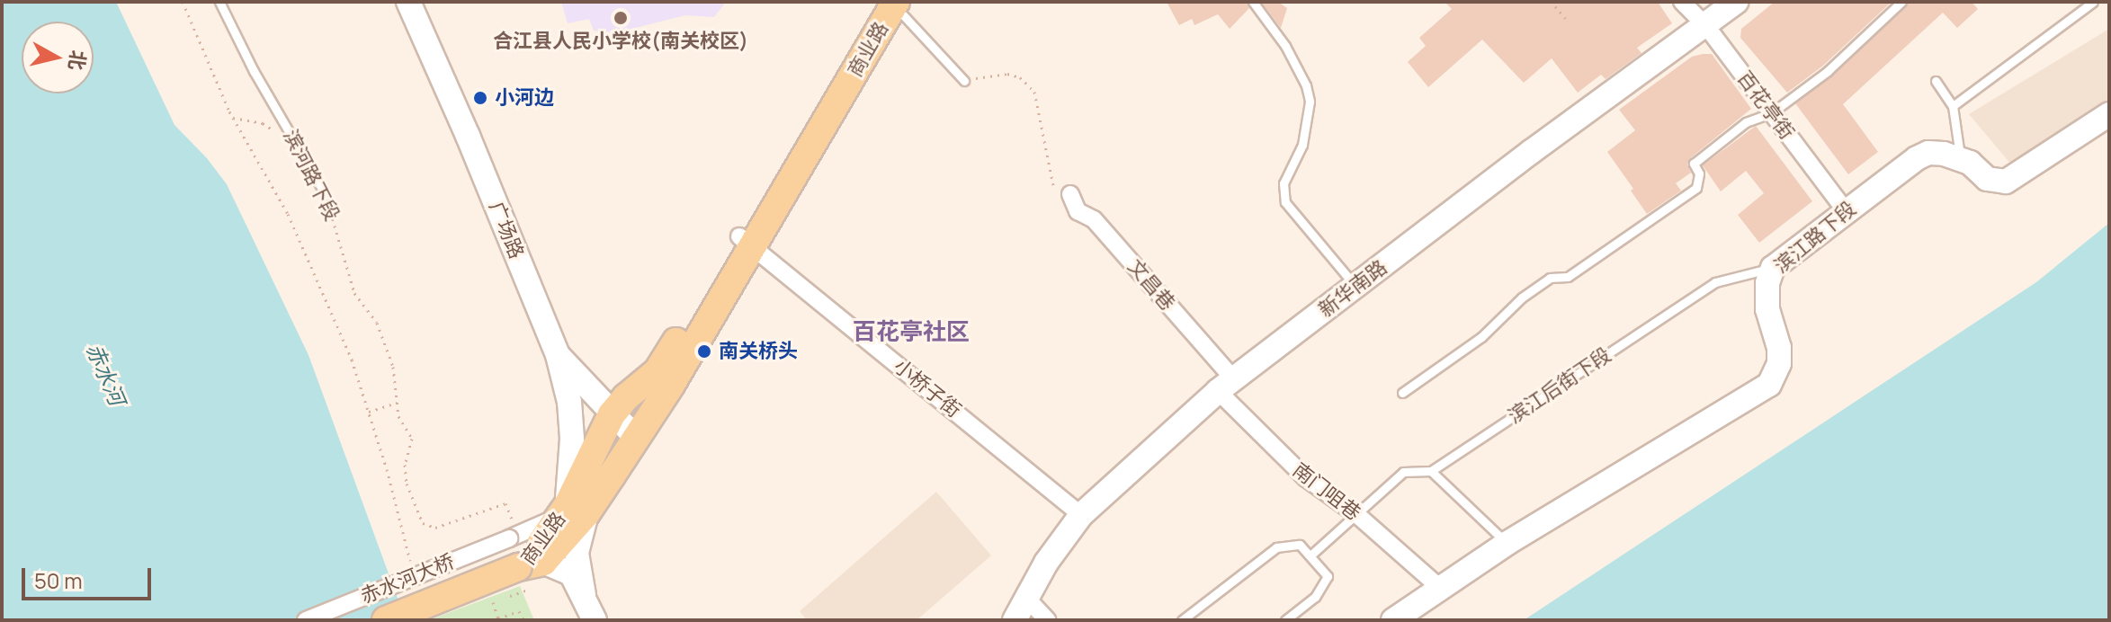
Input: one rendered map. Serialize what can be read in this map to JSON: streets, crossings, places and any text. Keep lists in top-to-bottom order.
{
  "streets": {
    "main road": [
      "商业路",
      "广场路",
      "滨江路下段",
      "新华南路",
      "赤水河大桥"
    ],
    "street": [
      "百花亭街",
      "文昌巷",
      "小桥子街",
      "南门咀巷"
    ],
    "lane": ["滨河路下段", "滨江后街下段"]
  },
  "crossings": [
    ["商业路", "广场路"],
    ["商业路", "小桥子街"],
    ["商业路", "赤水河大桥"],
    ["百花亭街", "滨江路下段"],
    ["百花亭街", "新华南路"],
    ["滨河路下段", "赤水河大桥"],
    ["滨江路下段", "滨江后街下段"],
    ["滨江路下段", "南门咀巷"],
    ["文昌巷", "新华南路"],
    ["文昌巷", "南门咀巷"],
    ["新华南路", "小桥子街"],
    ["新华南路", "南门咀巷"],
    ["滨江后街下段", "南门咀巷"]
  ],
  "districts": ["百花亭社区"],
  "water": ["赤水河"],
  "places": ["合江县人民小学校(南关校区)", "小河边", "南关桥头"],
  "scale_bar": "50 m",
  "north": "right"
}
